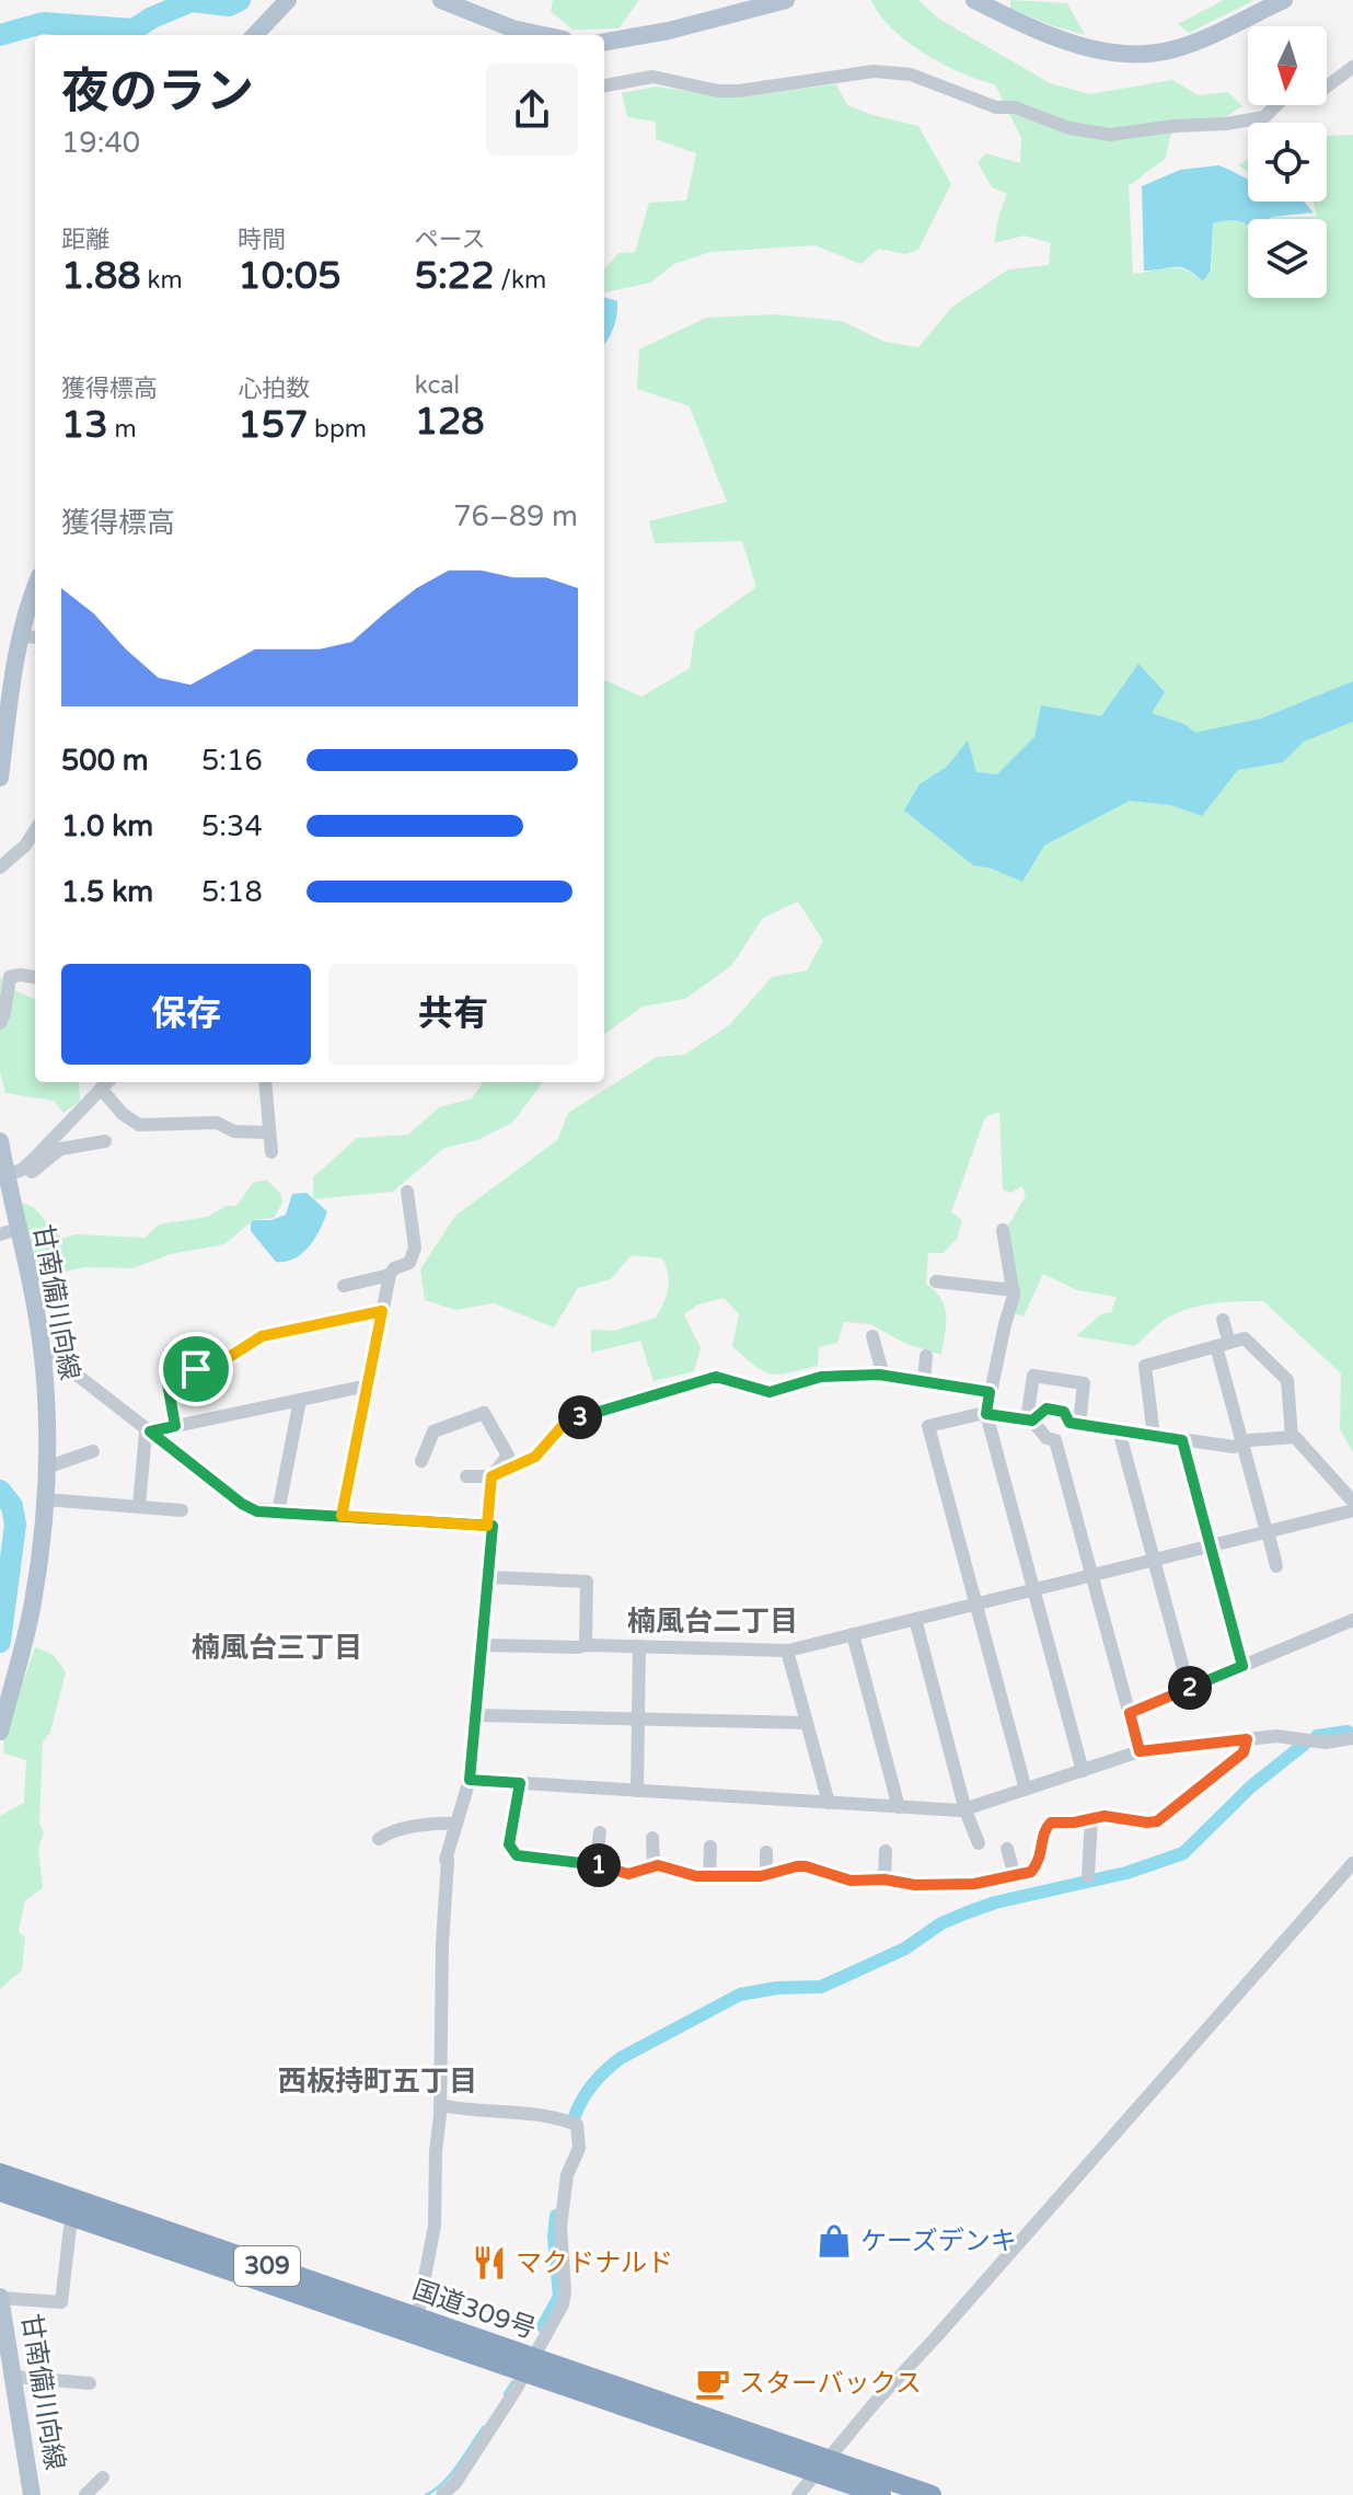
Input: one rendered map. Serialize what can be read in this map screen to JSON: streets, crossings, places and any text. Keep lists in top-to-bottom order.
{
  "streets": {
    "highway": ["309", "国道309号"],
    "main road": ["甘南備川向線"]
  },
  "districts": ["楠風台二丁目", "楠風台三丁目", "西板持町五丁目"],
  "places": {
    "shop": ["ケーズデンキ"],
    "restaurant": ["マクドナルド"],
    "cafe": ["スターバックス"]
  },
  "north": "bottom",
  "page": {
    "heading": ["夜のラン", "19:40"],
    "stats": [
      ["距離", "1.88 km"],
      ["時間", "10:05"],
      ["ペース", "5:22 /km"],
      ["獲得標高", "13 m"],
      ["心拍数", "157 bpm"],
      ["kcal", "128"]
    ],
    "chart": ["獲得標高", "76–89 m"],
    "list": [
      {
        "name": "500 m",
        "note": "5:16"
      },
      {
        "name": "1.0 km",
        "note": "5:34"
      },
      {
        "name": "1.5 km",
        "note": "5:18"
      }
    ],
    "buttons": ["保存", "共有"],
    "pins": ["3", "2", "1"]
  }
}
